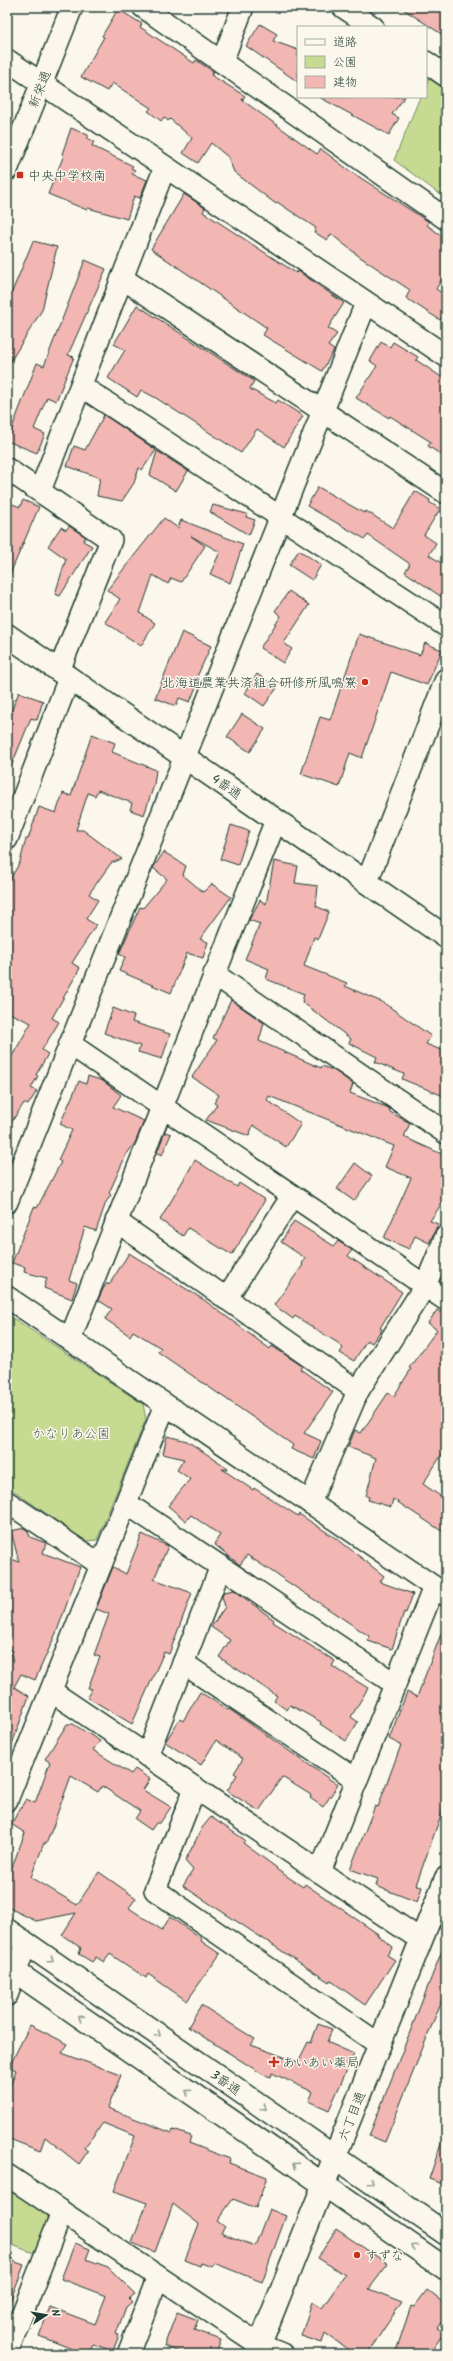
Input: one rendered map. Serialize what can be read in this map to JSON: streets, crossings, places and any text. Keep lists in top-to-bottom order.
{
  "streets": {
    "street": [
      "新栄通",
      "4番通",
      "3番通",
      "六丁目通"
    ]
  },
  "crossings": [
    ["3番通", "六丁目通"]
  ],
  "parks": ["かなりあ公園"],
  "places": {
    "transit": ["中央中学校南"],
    "other": ["北海道農業共済組合研修所風鳴寮", "すずな"],
    "health": ["あいあい薬局"]
  },
  "legend": ["道路", "公園", "建物"],
  "north": "right"
}
